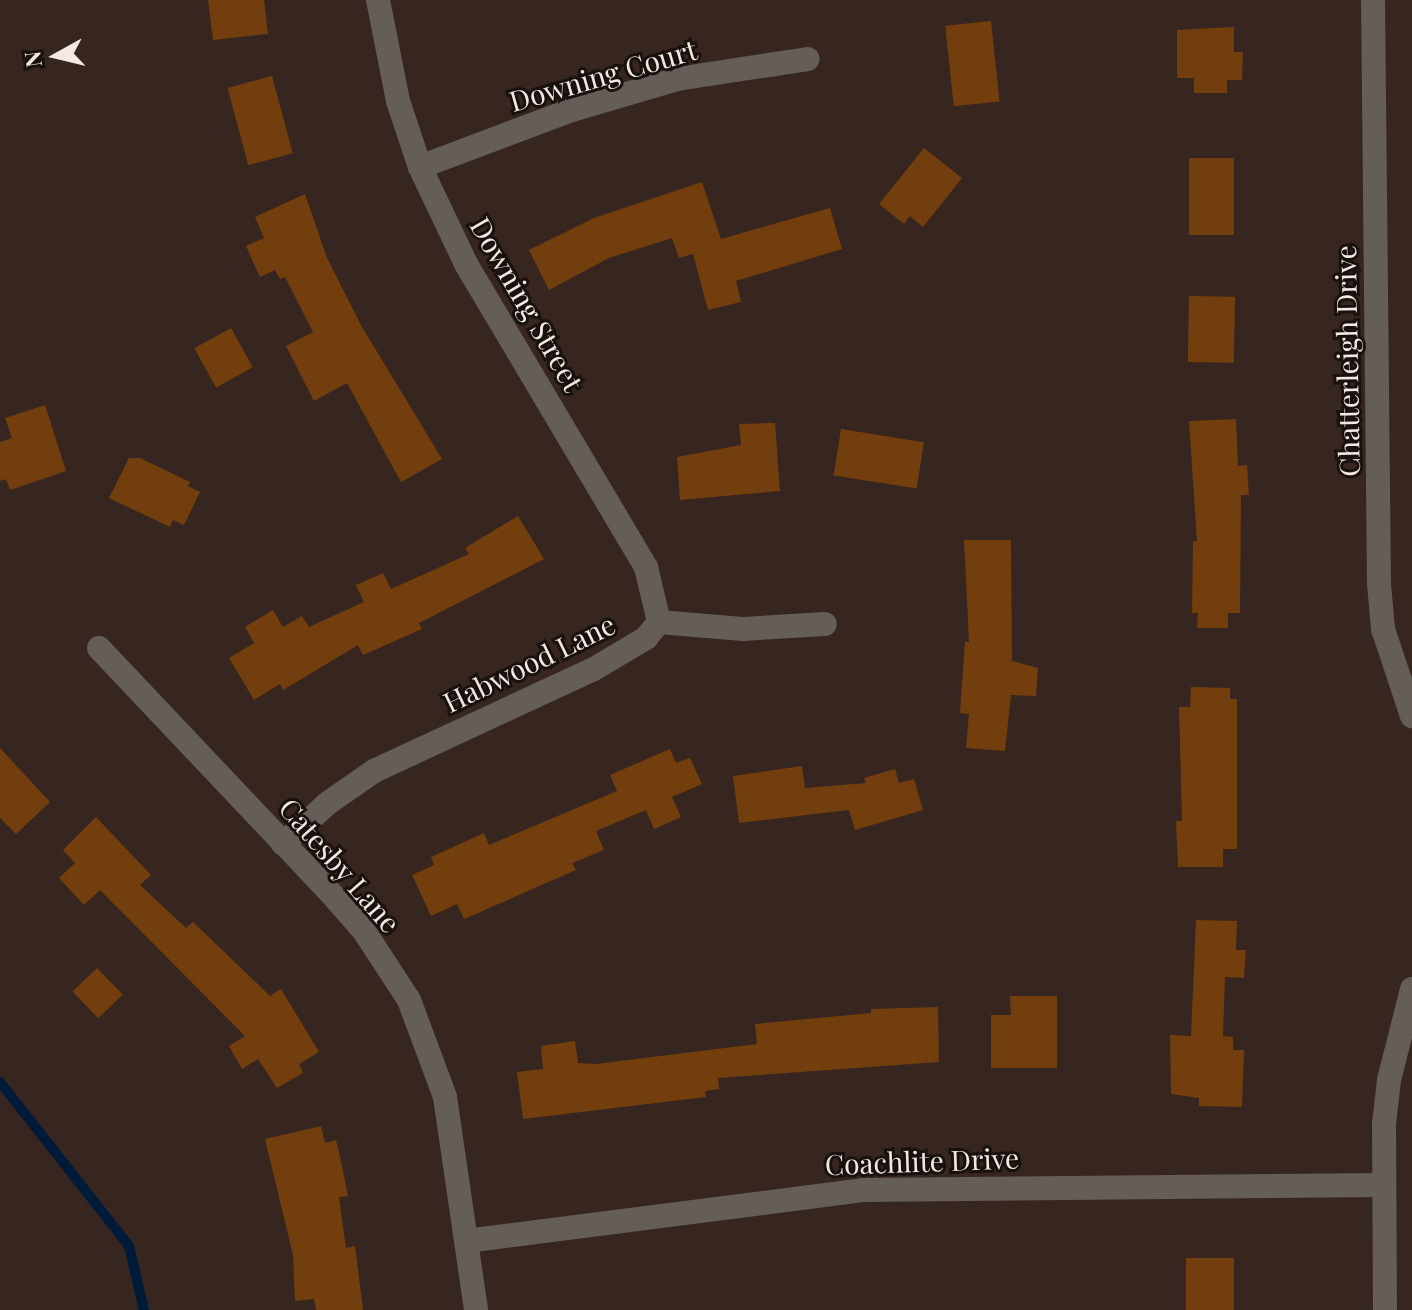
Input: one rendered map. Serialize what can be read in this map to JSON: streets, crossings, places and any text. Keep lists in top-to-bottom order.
{
  "streets": {
    "street": [
      "Downing Court",
      "Downing Street",
      "Chatterleigh Drive",
      "Habwood Lane",
      "Catesby Lane",
      "Coachlite Drive"
    ]
  },
  "crossings": [
    ["Downing Court", "Downing Street"],
    ["Downing Street", "Habwood Lane"],
    ["Habwood Lane", "Catesby Lane"],
    ["Catesby Lane", "Coachlite Drive"]
  ],
  "north": "left"
}
